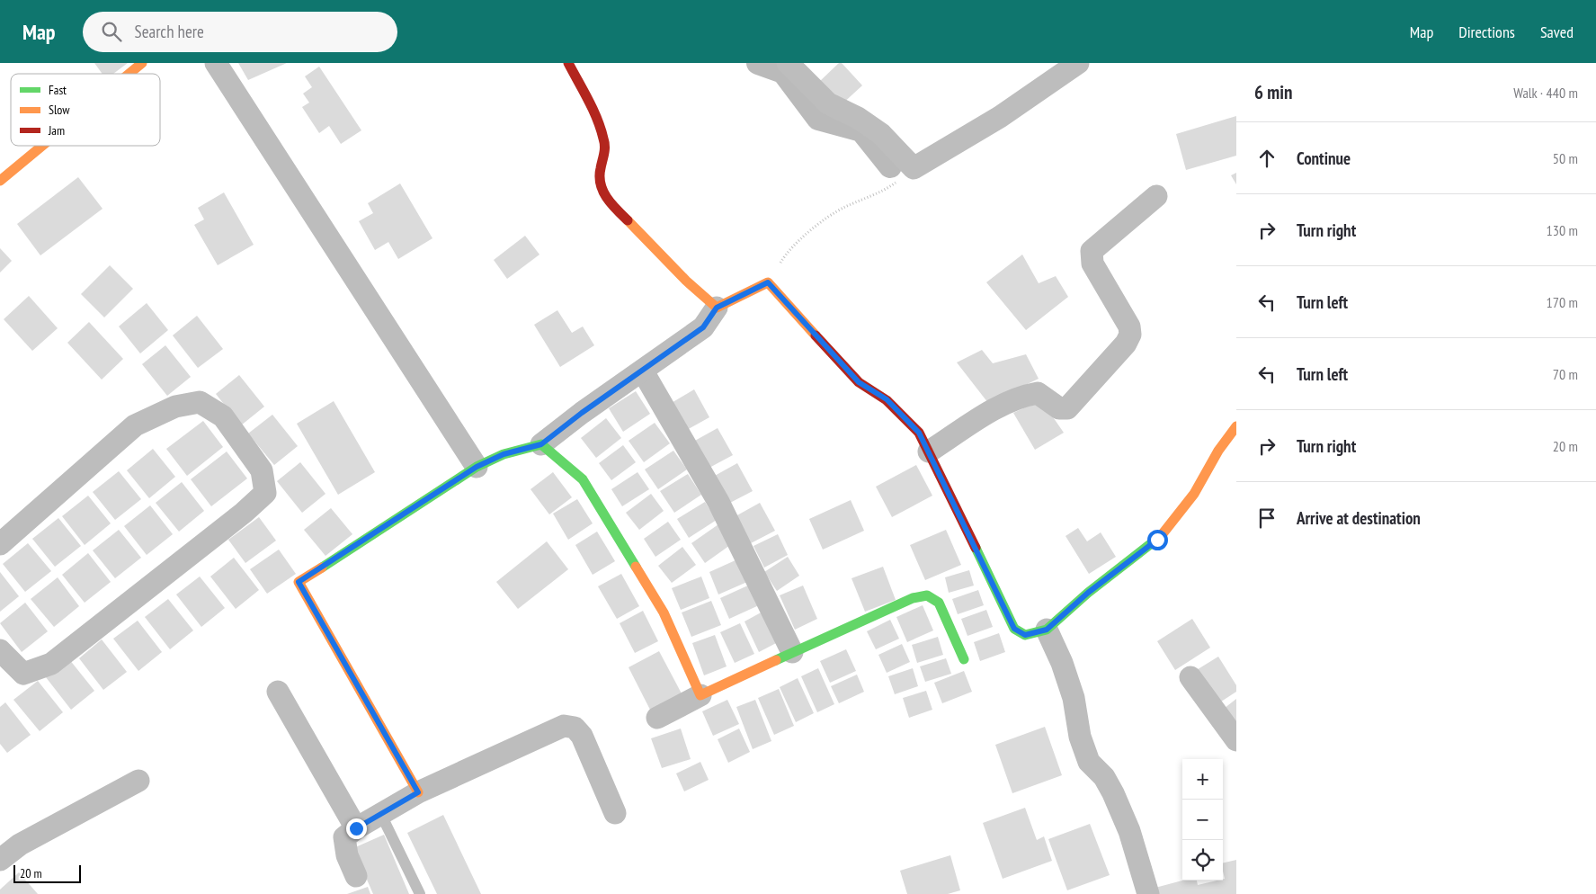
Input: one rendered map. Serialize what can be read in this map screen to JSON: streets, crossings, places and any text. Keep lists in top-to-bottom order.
{
  "legend": ["Fast", "Slow", "Jam"],
  "scale_bar": "20 m",
  "page": {
    "header": "Map",
    "search": "Search here",
    "nav": ["Map", "Directions", "Saved"],
    "heading": ["6 min", "Walk · 440 m"],
    "list": [
      ["Continue", "50 m"],
      ["Turn right", "130 m"],
      ["Turn left", "170 m"],
      ["Turn left", "70 m"],
      ["Turn right", "20 m"],
      "Arrive at destination"
    ],
    "map_buttons": ["+", "−"],
    "scale": "20 m"
  }
}
